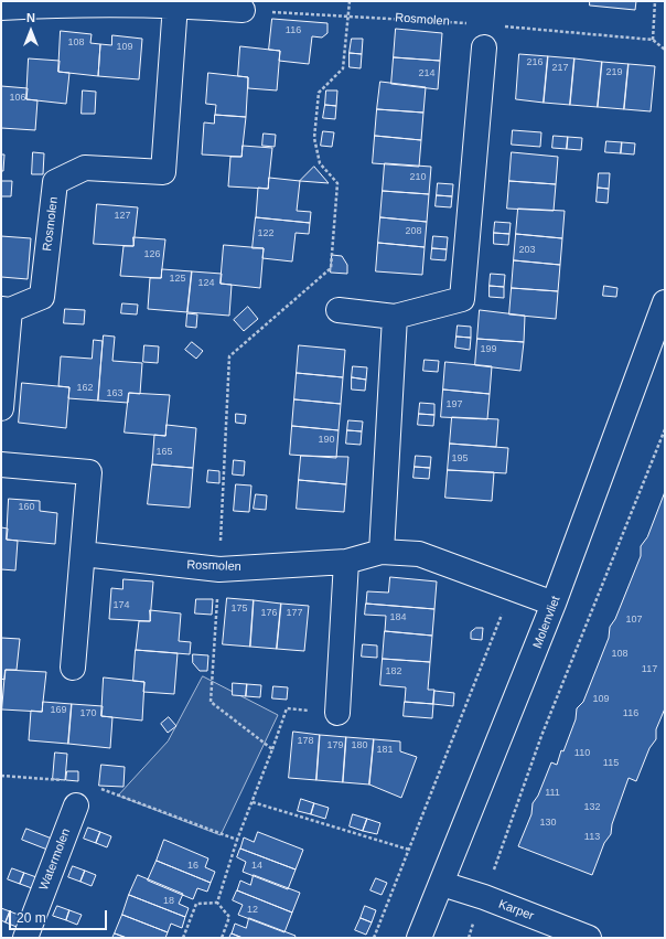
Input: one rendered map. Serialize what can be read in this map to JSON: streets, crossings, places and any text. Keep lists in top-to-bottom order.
{
  "streets": {
    "street": [
      "Rosmolen",
      "Molenvliet",
      "Watermolen",
      "Karper"
    ]
  },
  "crossings": [
    ["Rosmolen", "Molenvliet"],
    ["Molenvliet", "Karper"]
  ],
  "house_numbers": [
    "116",
    "108",
    "109",
    "216",
    "217",
    "219",
    "214",
    "106",
    "210",
    "127",
    "208",
    "122",
    "203",
    "126",
    "125",
    "124",
    "199",
    "162",
    "163",
    "197",
    "190",
    "165",
    "195",
    "160",
    "174",
    "175",
    "176",
    "177",
    "184",
    "107",
    "108",
    "117",
    "182",
    "109",
    "169",
    "170",
    "116",
    "178",
    "179",
    "180",
    "181",
    "110",
    "115",
    "111",
    "132",
    "130",
    "113",
    "16",
    "14",
    "18",
    "12"
  ],
  "scale_bar": "20 m",
  "north": "top"
}
